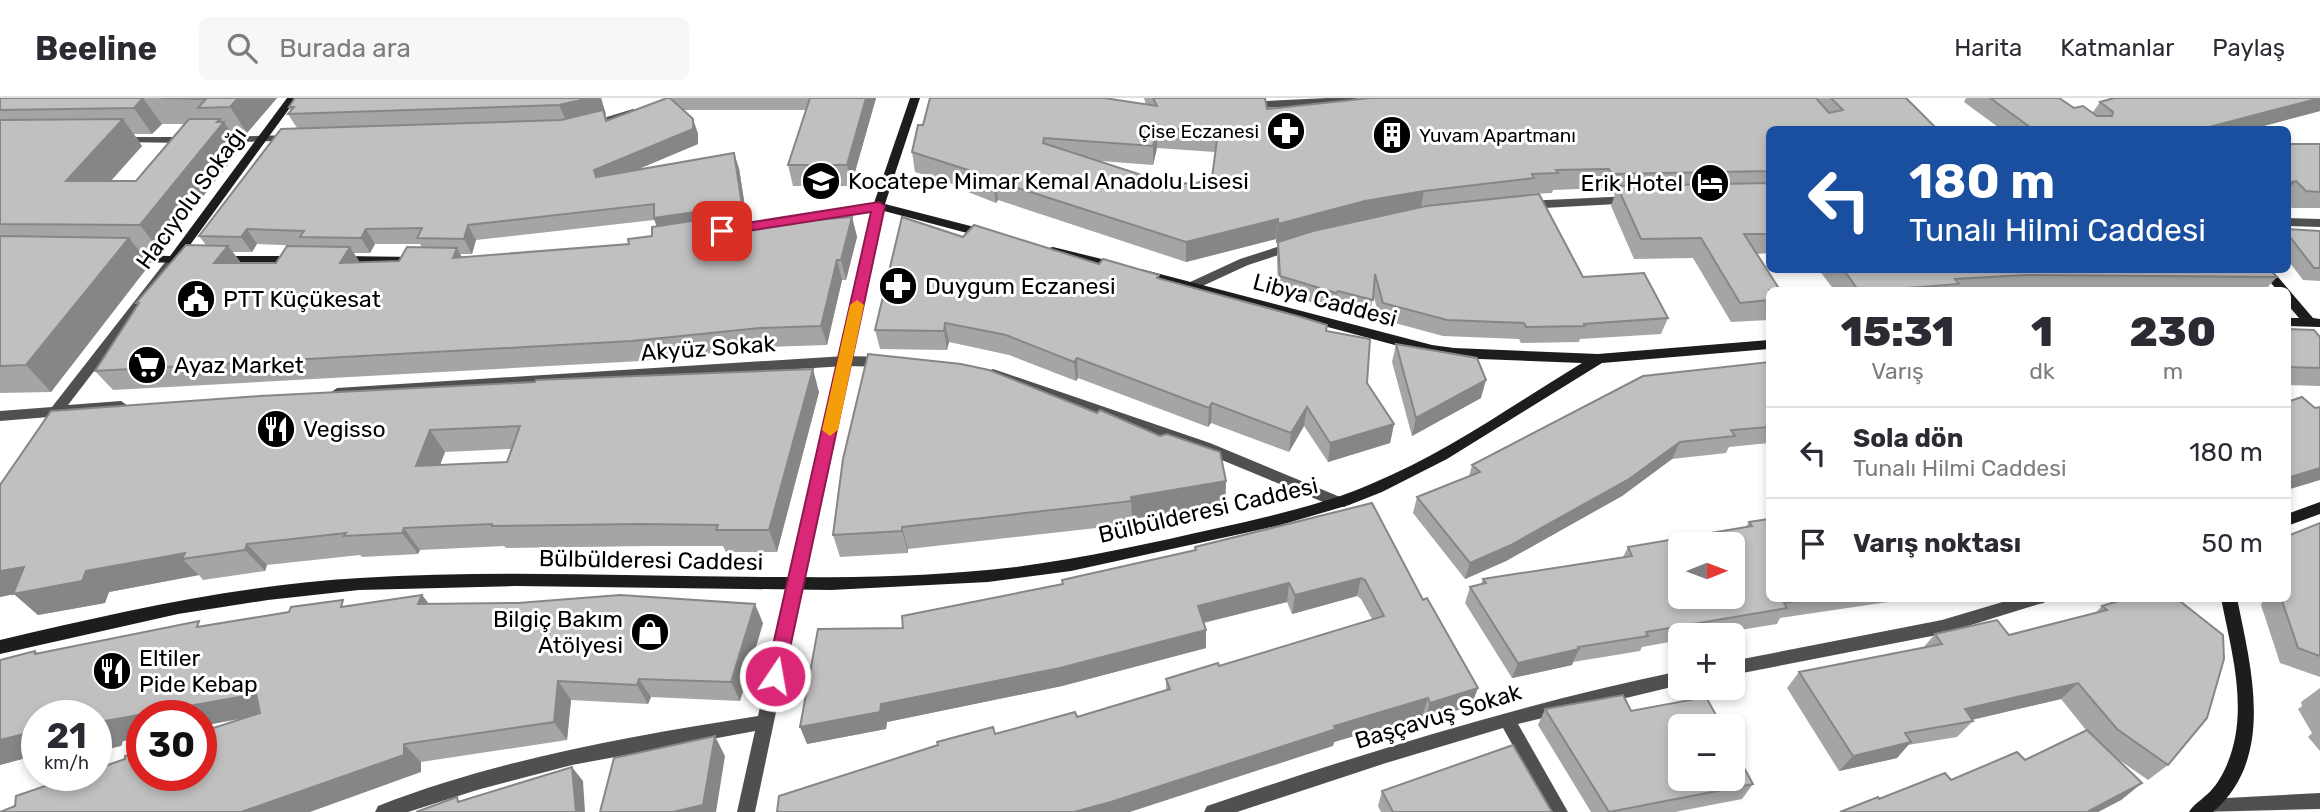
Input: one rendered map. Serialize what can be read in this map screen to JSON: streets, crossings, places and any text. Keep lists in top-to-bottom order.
{
  "streets": {
    "main road": ["Hacıyolu Sokağı", "Libya Caddesi", "Bülbülderesi Caddesi"],
    "street": ["Akyüz Sokak", "Başçavuş Sokak"]
  },
  "crossings": [
    ["Libya Caddesi", "Bülbülderesi Caddesi"]
  ],
  "places": {
    "pharmacy": ["Çise Eczanesi", "Duygum Eczanesi"],
    "building": ["Yuvam Apartmanı"],
    "school or university": ["Kocatepe Mimar Kemal Anadolu Lisesi"],
    "hotel": ["Erik Hotel"],
    "public building": ["PTT Küçükesat"],
    "supermarket": ["Ayaz Market"],
    "restaurant": ["Vegisso", "Eltiler Pide Kebap"],
    "shop": ["Bilgiç Bakım Atölyesi"]
  },
  "north": "right",
  "page": {
    "header": "Beeline",
    "search": "Burada ara",
    "nav": ["Harita", "Katmanlar", "Paylaş"],
    "turn": ["180 m", "Tunalı Hilmi Caddesi"],
    "eta": [
      "15:31",
      "Varış",
      "1",
      "dk",
      "230",
      "m"
    ],
    "list": [
      {
        "name": "Sola dön",
        "note": "Tunalı Hilmi Caddesi",
        "value": "180 m"
      },
      {
        "name": "Varış noktası",
        "value": "50 m"
      }
    ],
    "map_buttons": ["+", "−"],
    "speed": "21 km/h",
    "limit": "30"
  }
}
